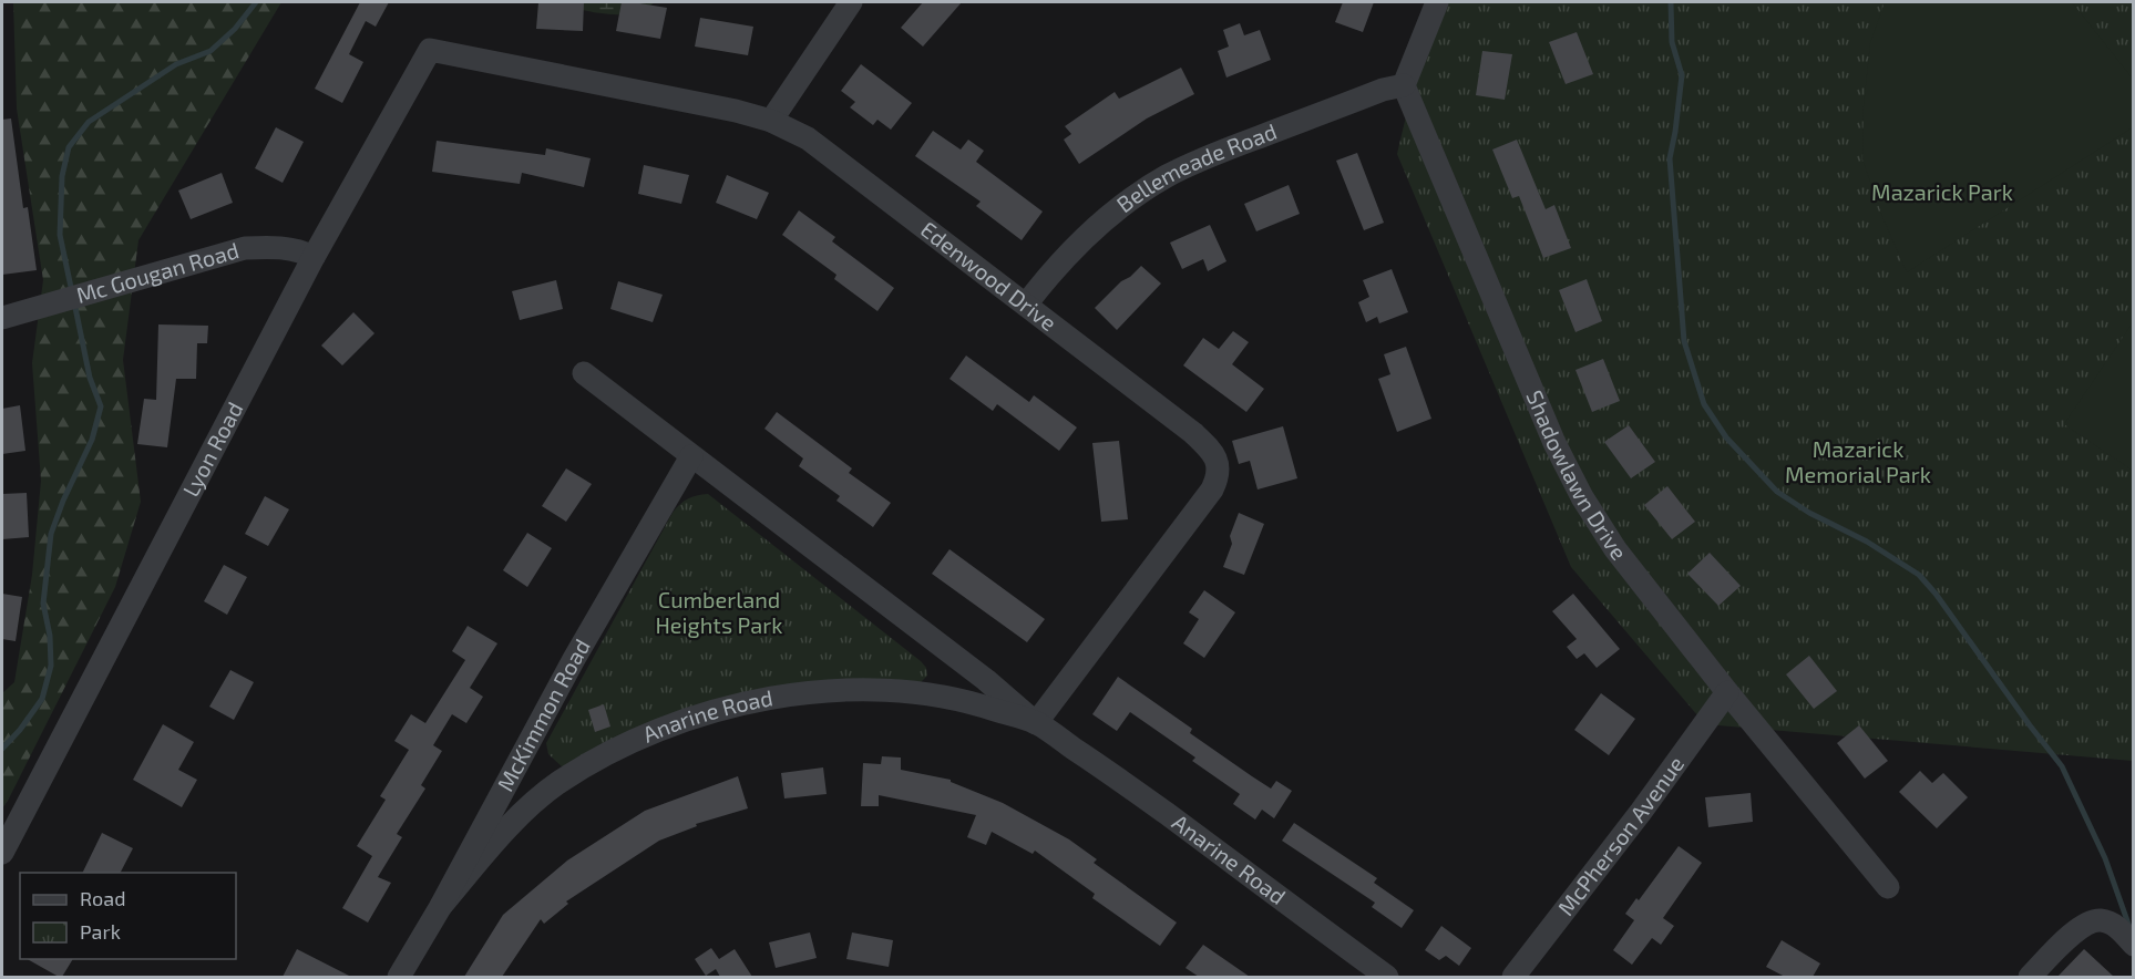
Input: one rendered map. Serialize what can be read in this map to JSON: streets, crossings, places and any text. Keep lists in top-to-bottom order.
{
  "streets": {
    "street": [
      "Bellemeade Road",
      "Mc Gougan Road",
      "Edenwood Drive",
      "Lyon Road",
      "Shadowlawn Drive",
      "McKimmon Road",
      "Anarine Road",
      "McPherson Avenue"
    ]
  },
  "crossings": [
    ["Bellemeade Road", "Edenwood Drive"],
    ["Bellemeade Road", "Shadowlawn Drive"],
    ["Mc Gougan Road", "Lyon Road"],
    ["Edenwood Drive", "Lyon Road"],
    ["Edenwood Drive", "Anarine Road"],
    ["Shadowlawn Drive", "McPherson Avenue"],
    ["McKimmon Road", "Anarine Road"]
  ],
  "parks": ["Mazarick Park", "Mazarick Memorial Park", "Cumberland Heights Park"],
  "legend": ["Road", "Park"]
}
